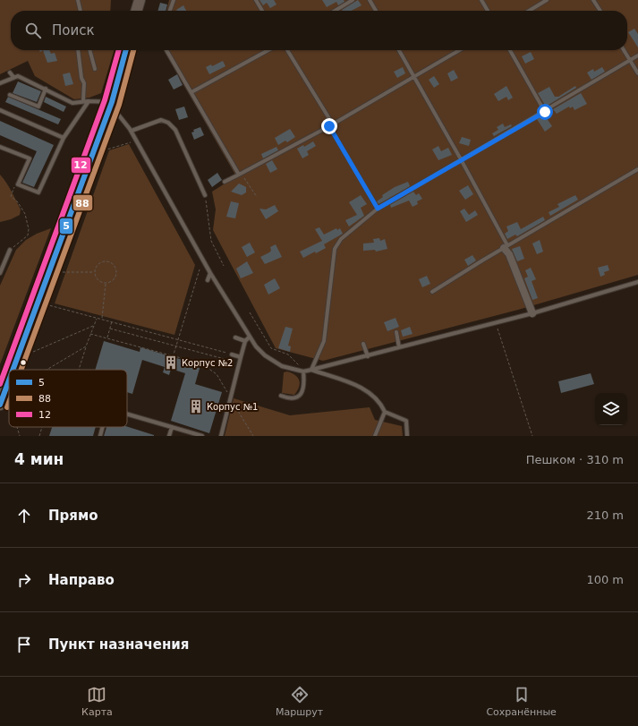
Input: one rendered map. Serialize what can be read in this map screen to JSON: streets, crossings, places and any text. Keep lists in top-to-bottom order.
{
  "places": {
    "building": ["Корпус №2", "Корпус №1"]
  },
  "lines": ["transit line 5", "transit line 88", "transit line 12"],
  "legend": ["5", "88", "12"],
  "page": {
    "search": "Поиск",
    "heading": ["4 мин", "Пешком · 310 m"],
    "list": [
      ["Прямо", "210 m"],
      ["Направо", "100 m"],
      "Пункт назначения"
    ],
    "nav": ["Карта", "Маршрут", "Сохранённые"]
  }
}
